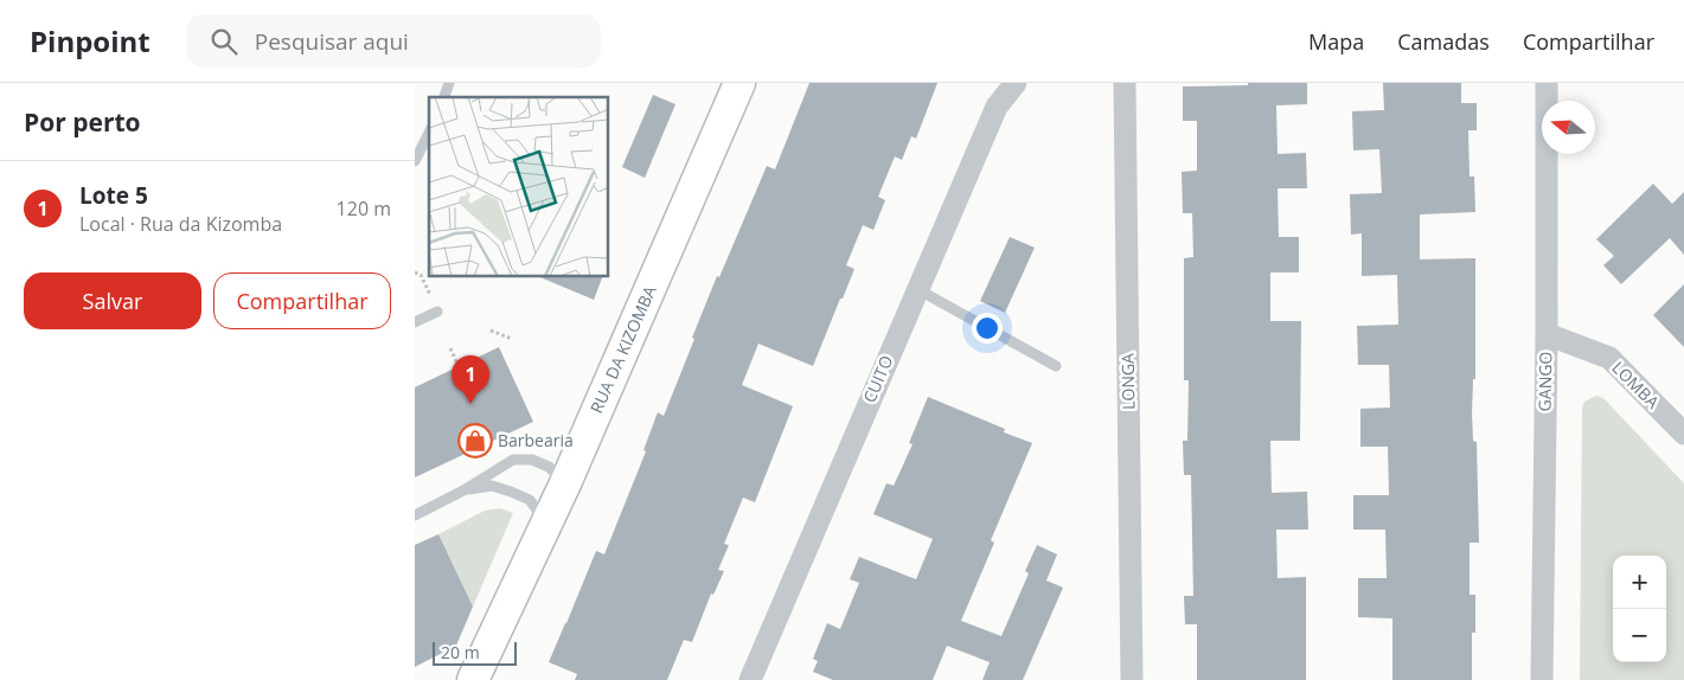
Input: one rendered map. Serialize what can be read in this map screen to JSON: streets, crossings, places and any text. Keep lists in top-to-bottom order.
{
  "streets": {
    "main road": ["RUA DA KIZOMBA"],
    "street": [
      "CUITO",
      "LONGA",
      "GANGO",
      "LOMBA"
    ]
  },
  "crossings": [
    ["GANGO", "LOMBA"]
  ],
  "places": {
    "shop": ["Barbearia"]
  },
  "scale_bar": "20 m",
  "north": "left",
  "page": {
    "header": "Pinpoint",
    "search": "Pesquisar aqui",
    "nav": ["Mapa", "Camadas", "Compartilhar"],
    "heading": "Por perto",
    "list": [
      {
        "mark": "1",
        "name": "Lote 5",
        "note": "Local · Rua da Kizomba",
        "value": "120 m"
      }
    ],
    "buttons": ["Salvar", "Compartilhar"],
    "pins": "1",
    "map_buttons": ["+", "−"],
    "scale": "20 m"
  }
}
